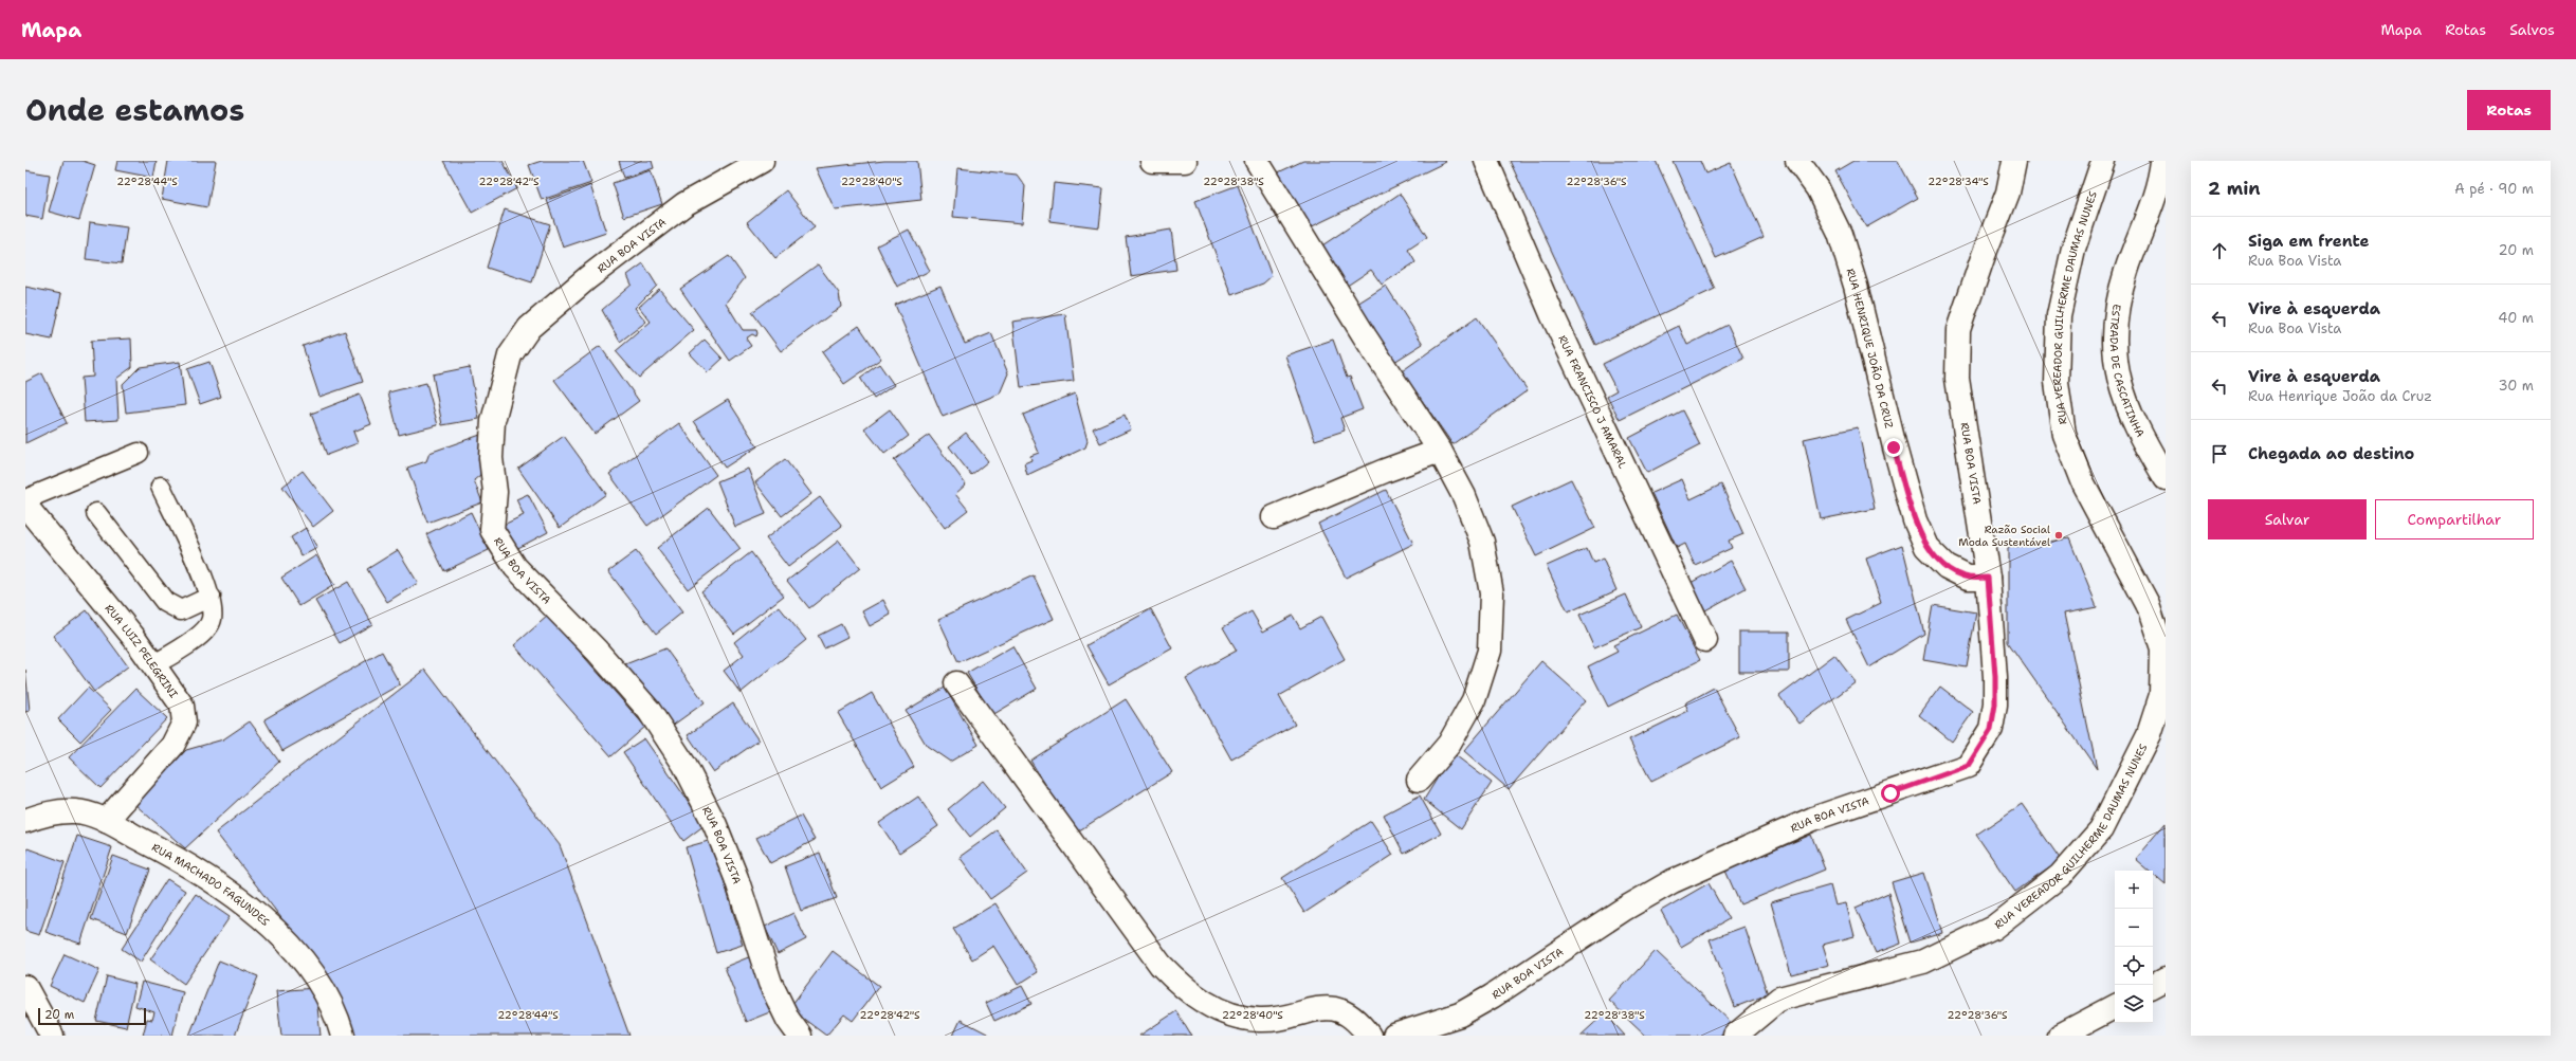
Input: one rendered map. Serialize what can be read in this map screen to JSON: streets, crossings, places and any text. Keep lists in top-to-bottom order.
{
  "streets": {
    "street": [
      "RUA BOA VISTA",
      "RUA VEREADOR GUILHERME DAUMAS NUNES",
      "RUA HENRIQUE JOÃO DA CRUZ",
      "ESTRADA DE CASCATINHA",
      "RUA FRANCISCO J AMARAL",
      "RUA LUIZ PELEGRINI",
      "RUA MACHADO FAGUNDES"
    ]
  },
  "crossings": [
    ["RUA BOA VISTA", "RUA HENRIQUE JOÃO DA CRUZ"],
    ["RUA LUIZ PELEGRINI", "RUA MACHADO FAGUNDES"]
  ],
  "places": ["Razão Social Moda Sustentável"],
  "scale_bar": "20 m",
  "page": {
    "header": "Mapa",
    "nav": ["Mapa", "Rotas", "Salvos"],
    "title": "Onde estamos",
    "buttons": [
      "Rotas",
      ["Salvar", "Compartilhar"]
    ],
    "heading": ["2 min", "A pé · 90 m"],
    "list": [
      ["Siga em frente", "Rua Boa Vista", "20 m"],
      ["Vire à esquerda", "Rua Boa Vista", "40 m"],
      ["Vire à esquerda", "Rua Henrique João da Cruz", "30 m"],
      "Chegada ao destino"
    ],
    "map_buttons": ["+", "−"],
    "scale": "20 m"
  },
  "coordinates": [
    "22°28'38\"S",
    "22°28'34\"S",
    "22°28'44\"S",
    "22°28'42\"S",
    "22°28'40\"S",
    "22°28'36\"S"
  ]
}
